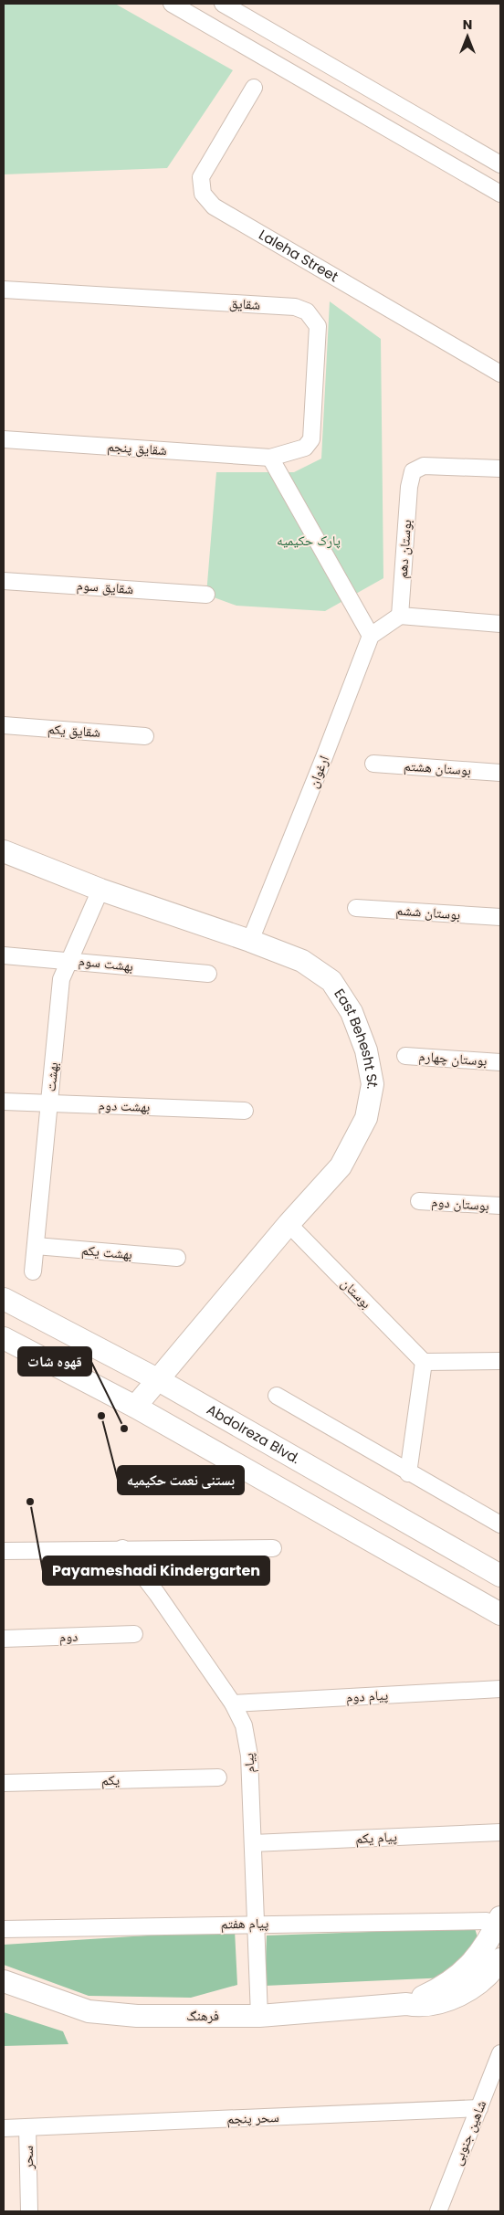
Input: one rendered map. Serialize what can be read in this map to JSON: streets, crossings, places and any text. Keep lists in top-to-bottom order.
{
  "streets": {
    "main road": ["East Behesht St.", "Abdolreza Blvd.", "فرهنگ"],
    "street": [
      "Laleha Street",
      "شقایق",
      "شقایق پنجم",
      "بوستان دهم",
      "شقایق سوم",
      "شقایق یکم",
      "بوستان هشتم",
      "ارغوان",
      "بوستان ششم",
      "بهشت سوم",
      "بوستان چهارم",
      "بهشت",
      "بهشت دوم",
      "بوستان دوم",
      "بهشت یکم",
      "بوستان",
      "دوم",
      "پیام دوم",
      "پیام",
      "یکم",
      "پیام یکم",
      "پیام هفتم",
      "سحر پنجم",
      "شاهین جنوبی",
      "سحر"
    ]
  },
  "crossings": [
    ["شقایق", "شقایق پنجم"],
    ["ارغوان", "East Behesht St."],
    ["بهشت سوم", "بهشت"],
    ["East Behesht St.", "بهشت"],
    ["East Behesht St.", "بوستان"],
    ["East Behesht St.", "Abdolreza Blvd."],
    ["بهشت", "بهشت دوم"],
    ["بهشت", "بهشت یکم"],
    ["پیام دوم", "پیام"],
    ["پیام", "پیام یکم"],
    ["پیام", "پیام هفتم"],
    ["پیام", "فرهنگ"],
    ["پیام هفتم", "فرهنگ"],
    ["سحر پنجم", "شاهین جنوبی"],
    ["سحر پنجم", "سحر"]
  ],
  "parks": ["پارک حکیمیه"],
  "places": ["بستنی نعمت حکیمیه", "قهوه شات", "Payameshadi Kindergarten"],
  "north": "top"
}
